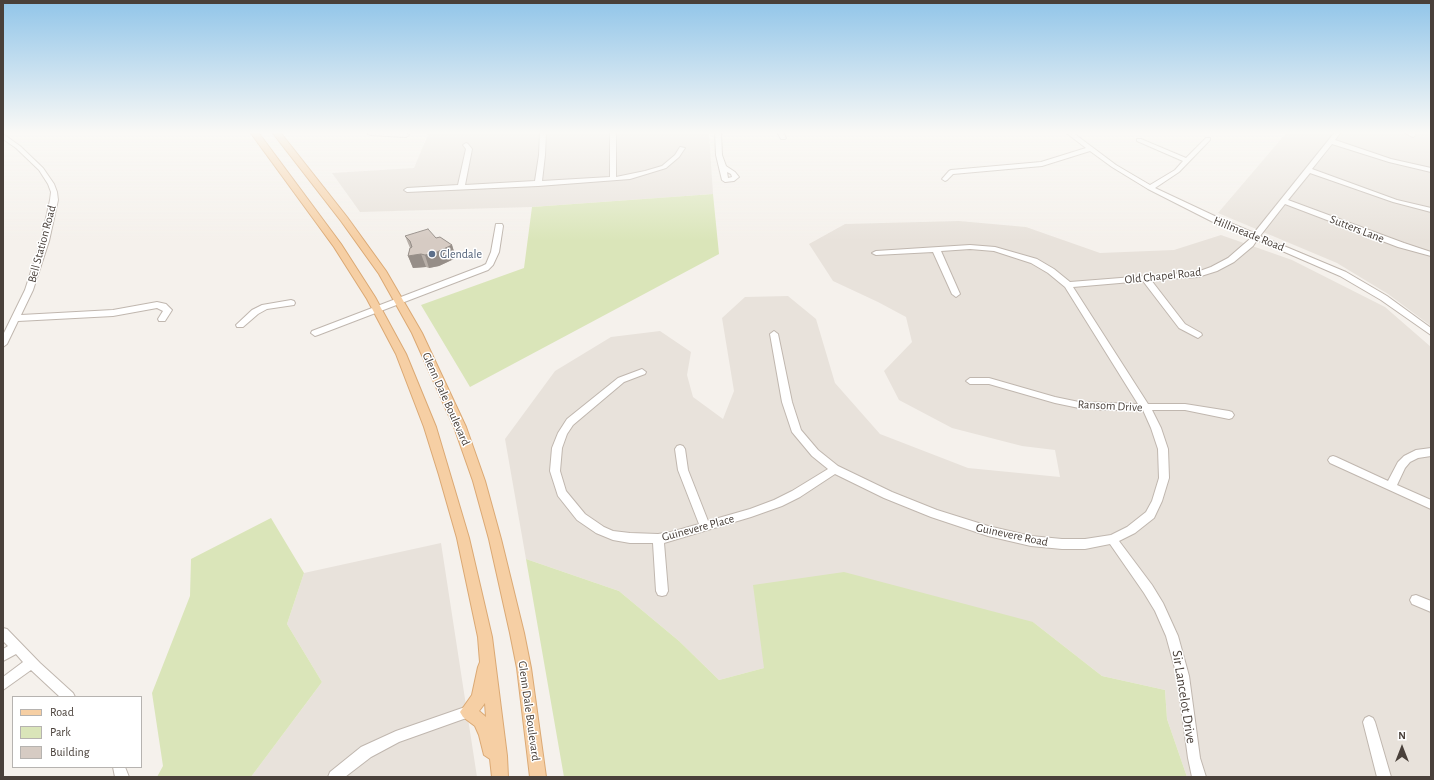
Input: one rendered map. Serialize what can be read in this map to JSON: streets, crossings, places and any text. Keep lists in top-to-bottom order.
{
  "streets": {
    "main road": ["Glenn Dale Boulevard"],
    "street": [
      "Sutters Lane",
      "Hillmeade Road",
      "Bell Station Road",
      "Old Chapel Road",
      "Ransom Drive",
      "Guinevere Place",
      "Guinevere Road",
      "Sir Lancelot Drive"
    ]
  },
  "crossings": [
    ["Sutters Lane", "Old Chapel Road"],
    ["Hillmeade Road", "Old Chapel Road"],
    ["Old Chapel Road", "Guinevere Road"],
    ["Ransom Drive", "Guinevere Road"],
    ["Guinevere Place", "Guinevere Road"],
    ["Guinevere Road", "Sir Lancelot Drive"]
  ],
  "places": ["Glendale"],
  "legend": ["Road", "Park", "Building"],
  "north": "top"
}
